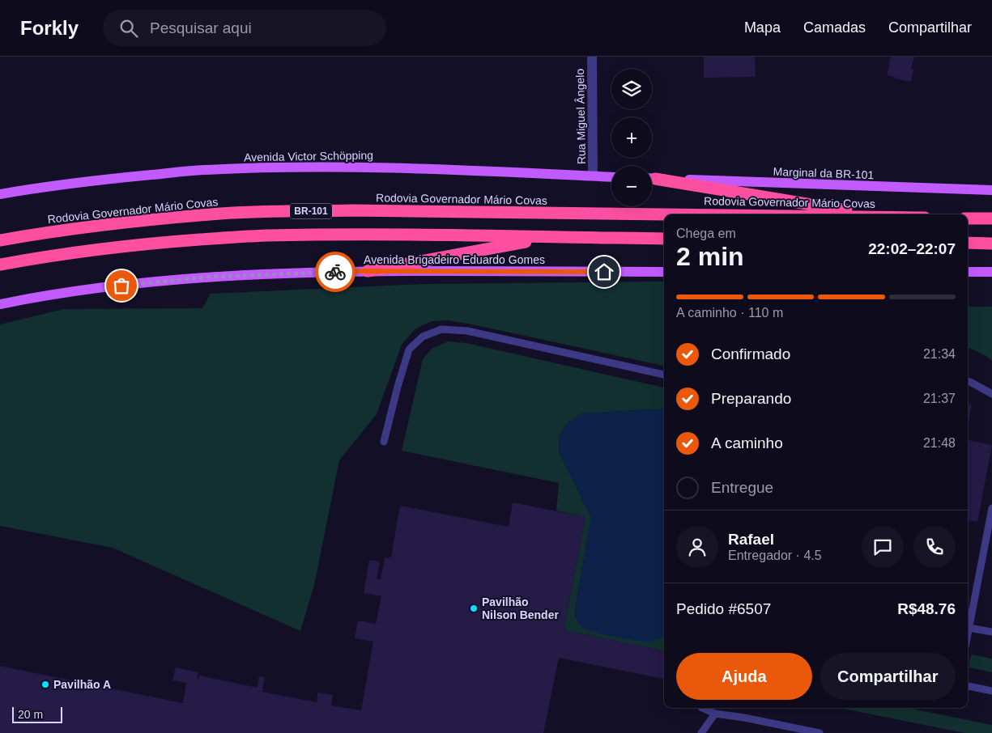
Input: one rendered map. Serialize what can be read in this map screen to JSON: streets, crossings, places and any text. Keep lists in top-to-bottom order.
{
  "streets": {
    "highway": ["Rodovia Governador Mário Covas", "BR-101"],
    "main road": ["Avenida Victor Schöpping", "Marginal da BR-101", "Avenida Brigadeiro Eduardo Gomes"],
    "street": ["Rua Miguel Ângelo"]
  },
  "crossings": [
    ["Rua Miguel Ângelo", "Avenida Victor Schöpping"]
  ],
  "places": ["Pavilhão Nilson Bender", "Pavilhão A"],
  "scale_bar": "20 m",
  "page": {
    "header": "Forkly",
    "search": "Pesquisar aqui",
    "nav": ["Mapa", "Camadas", "Compartilhar"],
    "map_buttons": ["+", "−"],
    "heading": ["2 min", "Chega em", "22:02–22:07"],
    "panel": [
      "Rafael",
      "Entregador · 4.5",
      "Pedido #6507",
      "R$48.76"
    ],
    "bar": "A caminho · 110 m",
    "list": [
      ["Confirmado", "21:34"],
      ["Preparando", "21:37"],
      ["A caminho", "21:48"],
      "Entregue"
    ],
    "buttons": ["Ajuda", "Compartilhar"],
    "scale": "20 m"
  }
}
